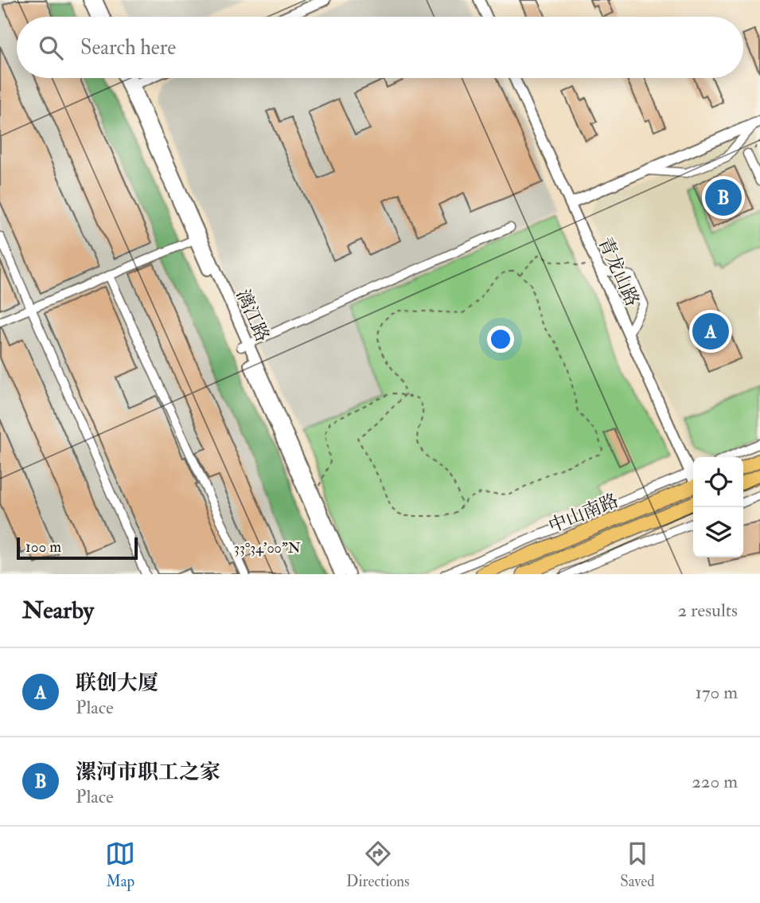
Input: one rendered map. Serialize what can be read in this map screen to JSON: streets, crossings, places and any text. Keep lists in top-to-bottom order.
{
  "streets": {
    "main road": ["中山南路"],
    "street": ["青龙山路", "漓江路"]
  },
  "scale_bar": "100 m",
  "page": {
    "search": "Search here",
    "pins": ["B", "A"],
    "scale": "100 m",
    "heading": ["Nearby", "2 results"],
    "list": [
      {
        "mark": "A",
        "name": "联创大厦",
        "note": "Place",
        "value": "170 m"
      },
      {
        "mark": "B",
        "name": "漯河市职工之家",
        "note": "Place",
        "value": "220 m"
      }
    ],
    "nav": ["Map", "Directions", "Saved"]
  },
  "coordinates": ["33°34'00\"N"]
}
